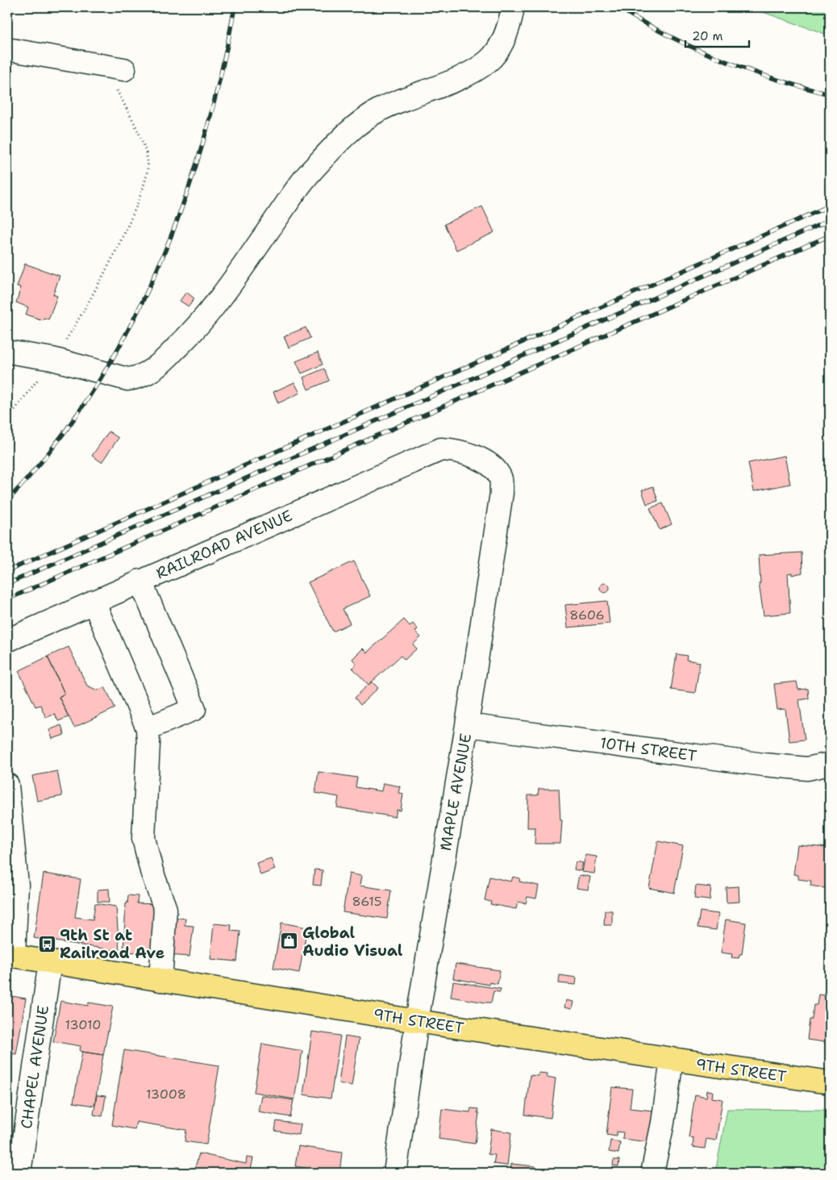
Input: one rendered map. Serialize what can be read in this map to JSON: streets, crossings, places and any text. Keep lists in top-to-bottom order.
{
  "streets": {
    "main road": ["9TH STREET"],
    "street": [
      "RAILROAD AVENUE",
      "10TH STREET",
      "MAPLE AVENUE",
      "CHAPEL AVENUE"
    ]
  },
  "crossings": [
    ["RAILROAD AVENUE", "MAPLE AVENUE"],
    ["10TH STREET", "MAPLE AVENUE"],
    ["MAPLE AVENUE", "9TH STREET"],
    ["9TH STREET", "CHAPEL AVENUE"]
  ],
  "places": {
    "shop": ["Global Audio Visual"],
    "bus stop": ["9th St at Railroad Ave"]
  },
  "house_numbers": [
    "8606",
    "8615",
    "13010",
    "13008"
  ],
  "scale_bar": "20 m"
}
